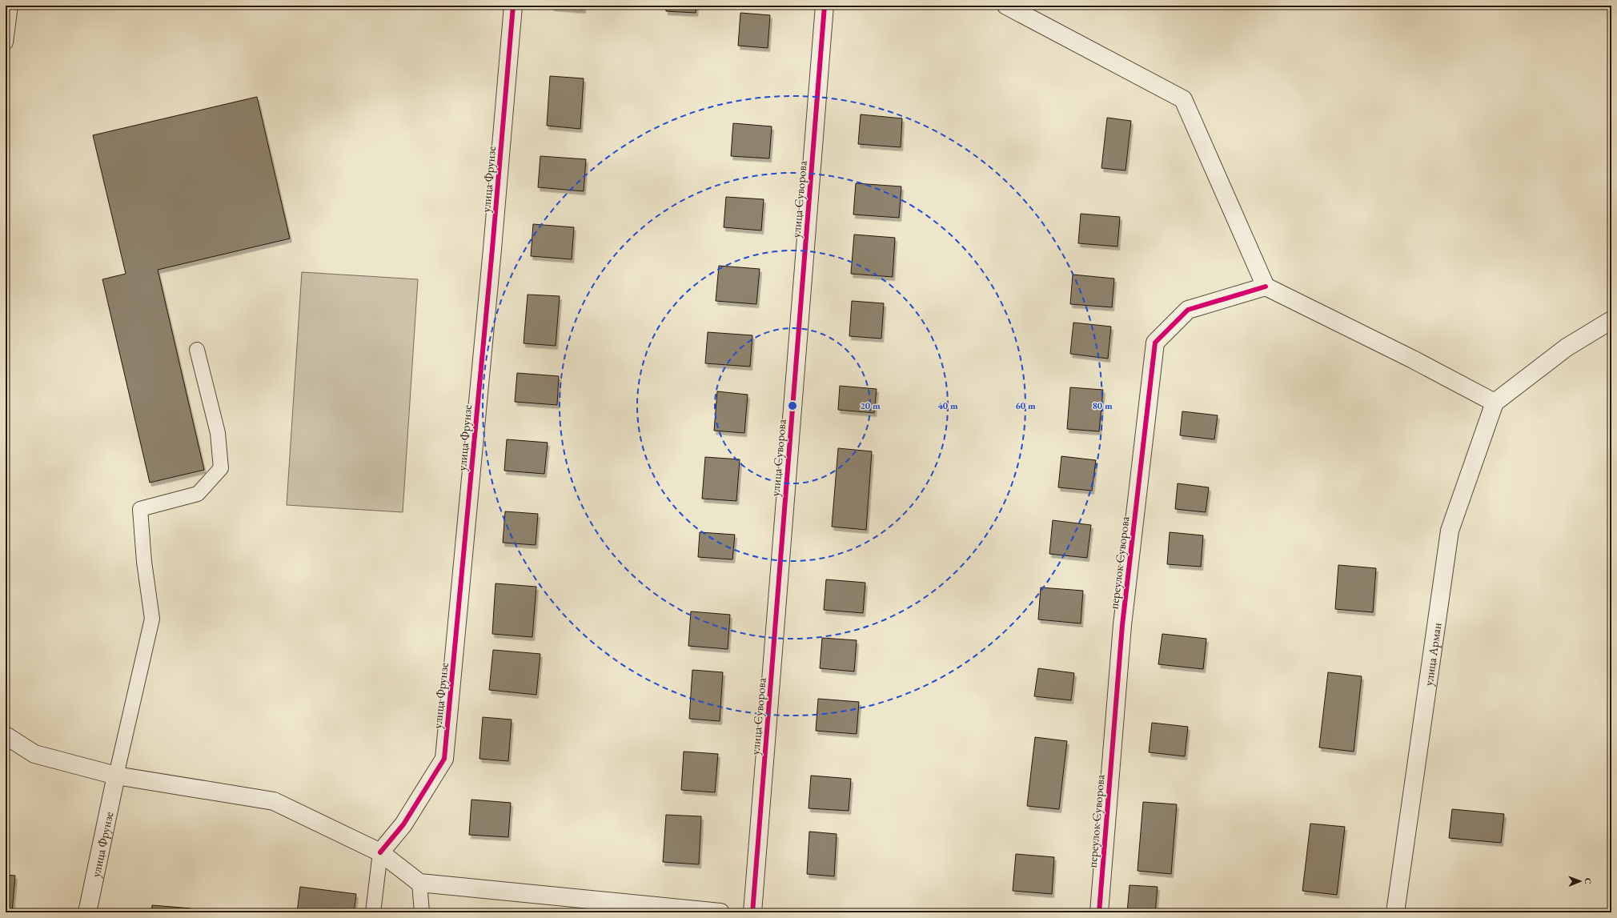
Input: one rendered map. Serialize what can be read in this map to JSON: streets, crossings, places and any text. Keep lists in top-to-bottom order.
{
  "streets": {
    "street": [
      "улица Фрунзе",
      "улица Суворова",
      "переулок Суворова",
      "улица Арман"
    ]
  },
  "north": "right",
  "rings": [
    "20 m",
    "40 m",
    "60 m",
    "80 m"
  ]
}
